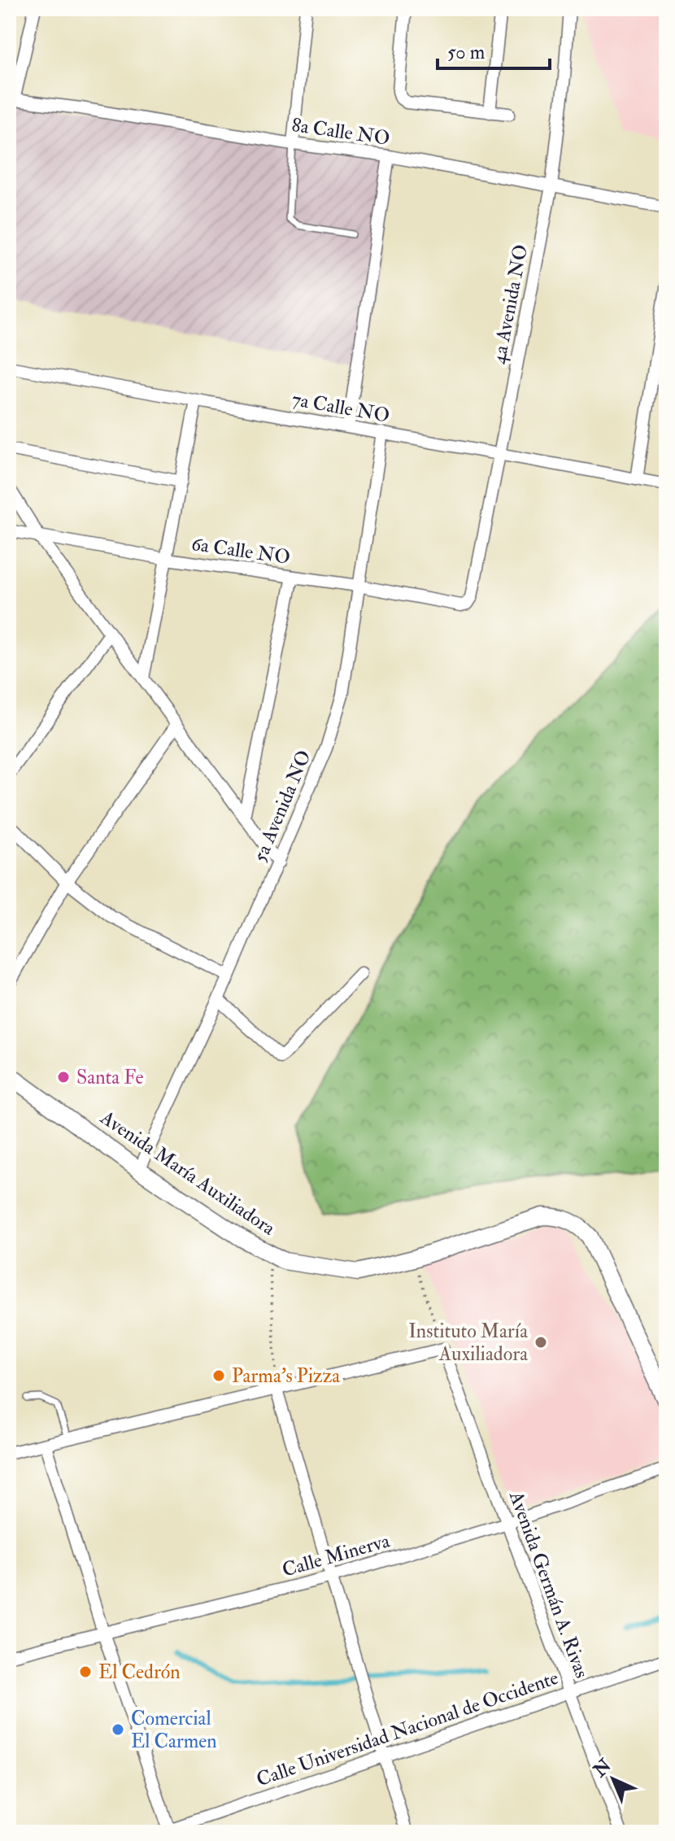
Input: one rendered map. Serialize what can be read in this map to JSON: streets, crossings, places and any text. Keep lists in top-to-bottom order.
{
  "streets": {
    "street": [
      "8a Calle NO",
      "4a Avenida NO",
      "7a Calle NO",
      "6a Calle NO",
      "5a Avenida NO",
      "Avenida María Auxiliadora",
      "Calle Minerva",
      "Avenida Germán A. Rivas",
      "Calle Universidad Nacional de Occidente"
    ]
  },
  "crossings": [
    ["8a Calle NO", "4a Avenida NO"],
    ["4a Avenida NO", "7a Calle NO"],
    ["4a Avenida NO", "6a Calle NO"],
    ["7a Calle NO", "5a Avenida NO"],
    ["6a Calle NO", "5a Avenida NO"],
    ["5a Avenida NO", "Avenida María Auxiliadora"],
    ["Calle Minerva", "Avenida Germán A. Rivas"],
    ["Avenida Germán A. Rivas", "Calle Universidad Nacional de Occidente"]
  ],
  "places": [
    "Santa Fe",
    "Instituto María Auxiliadora",
    "Parma's Pizza",
    "El Cedrón",
    "Comercial El Carmen"
  ],
  "scale_bar": "50 m",
  "north": "top left"
}
